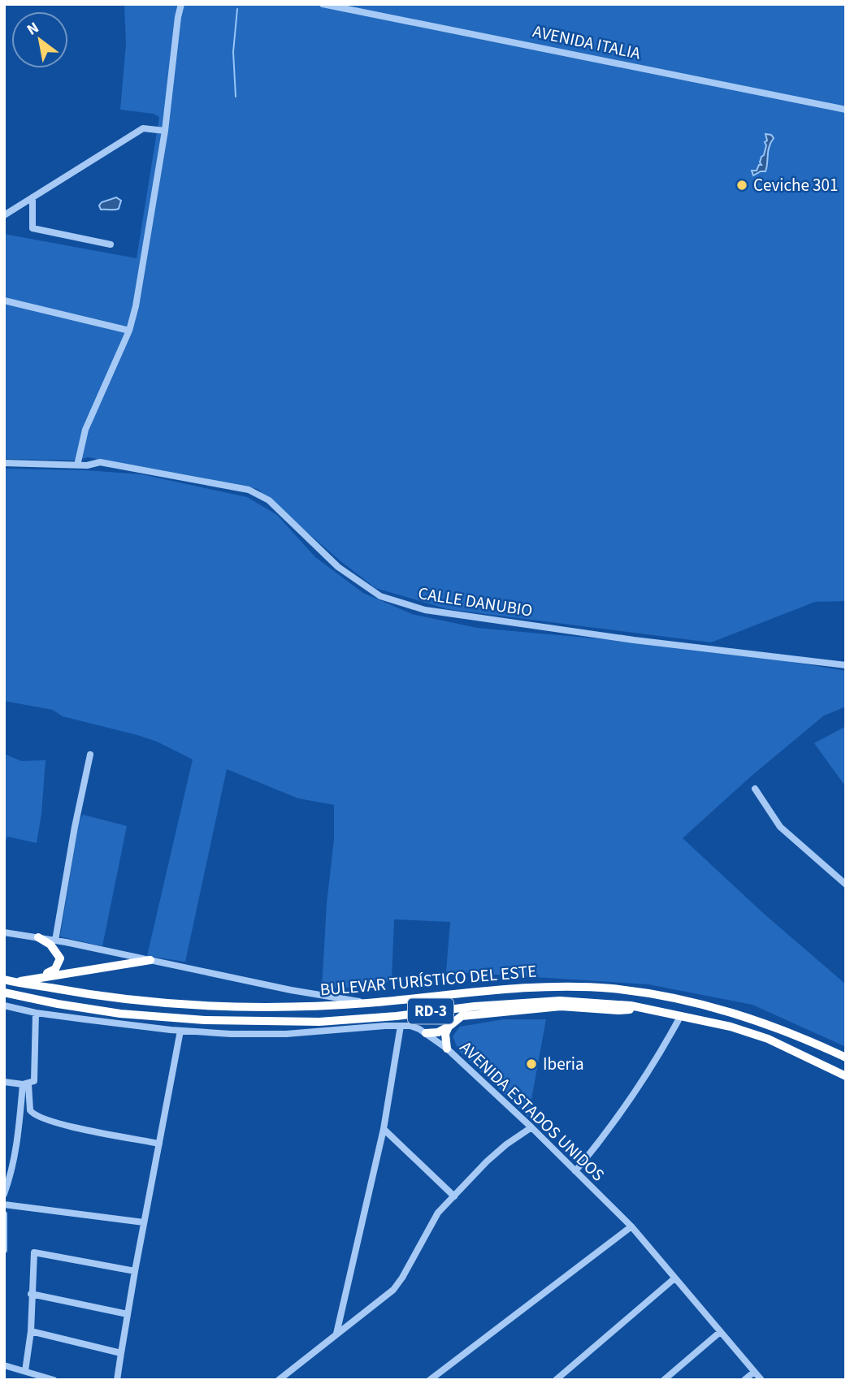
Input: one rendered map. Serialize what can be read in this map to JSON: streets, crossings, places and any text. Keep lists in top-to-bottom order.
{
  "streets": {
    "highway": ["BULEVAR TURÍSTICO DEL ESTE", "RD-3"],
    "street": ["AVENIDA ITALIA", "CALLE DANUBIO", "AVENIDA ESTADOS UNIDOS"]
  },
  "places": ["Ceviche 301", "Iberia"],
  "north": "top left"
}
